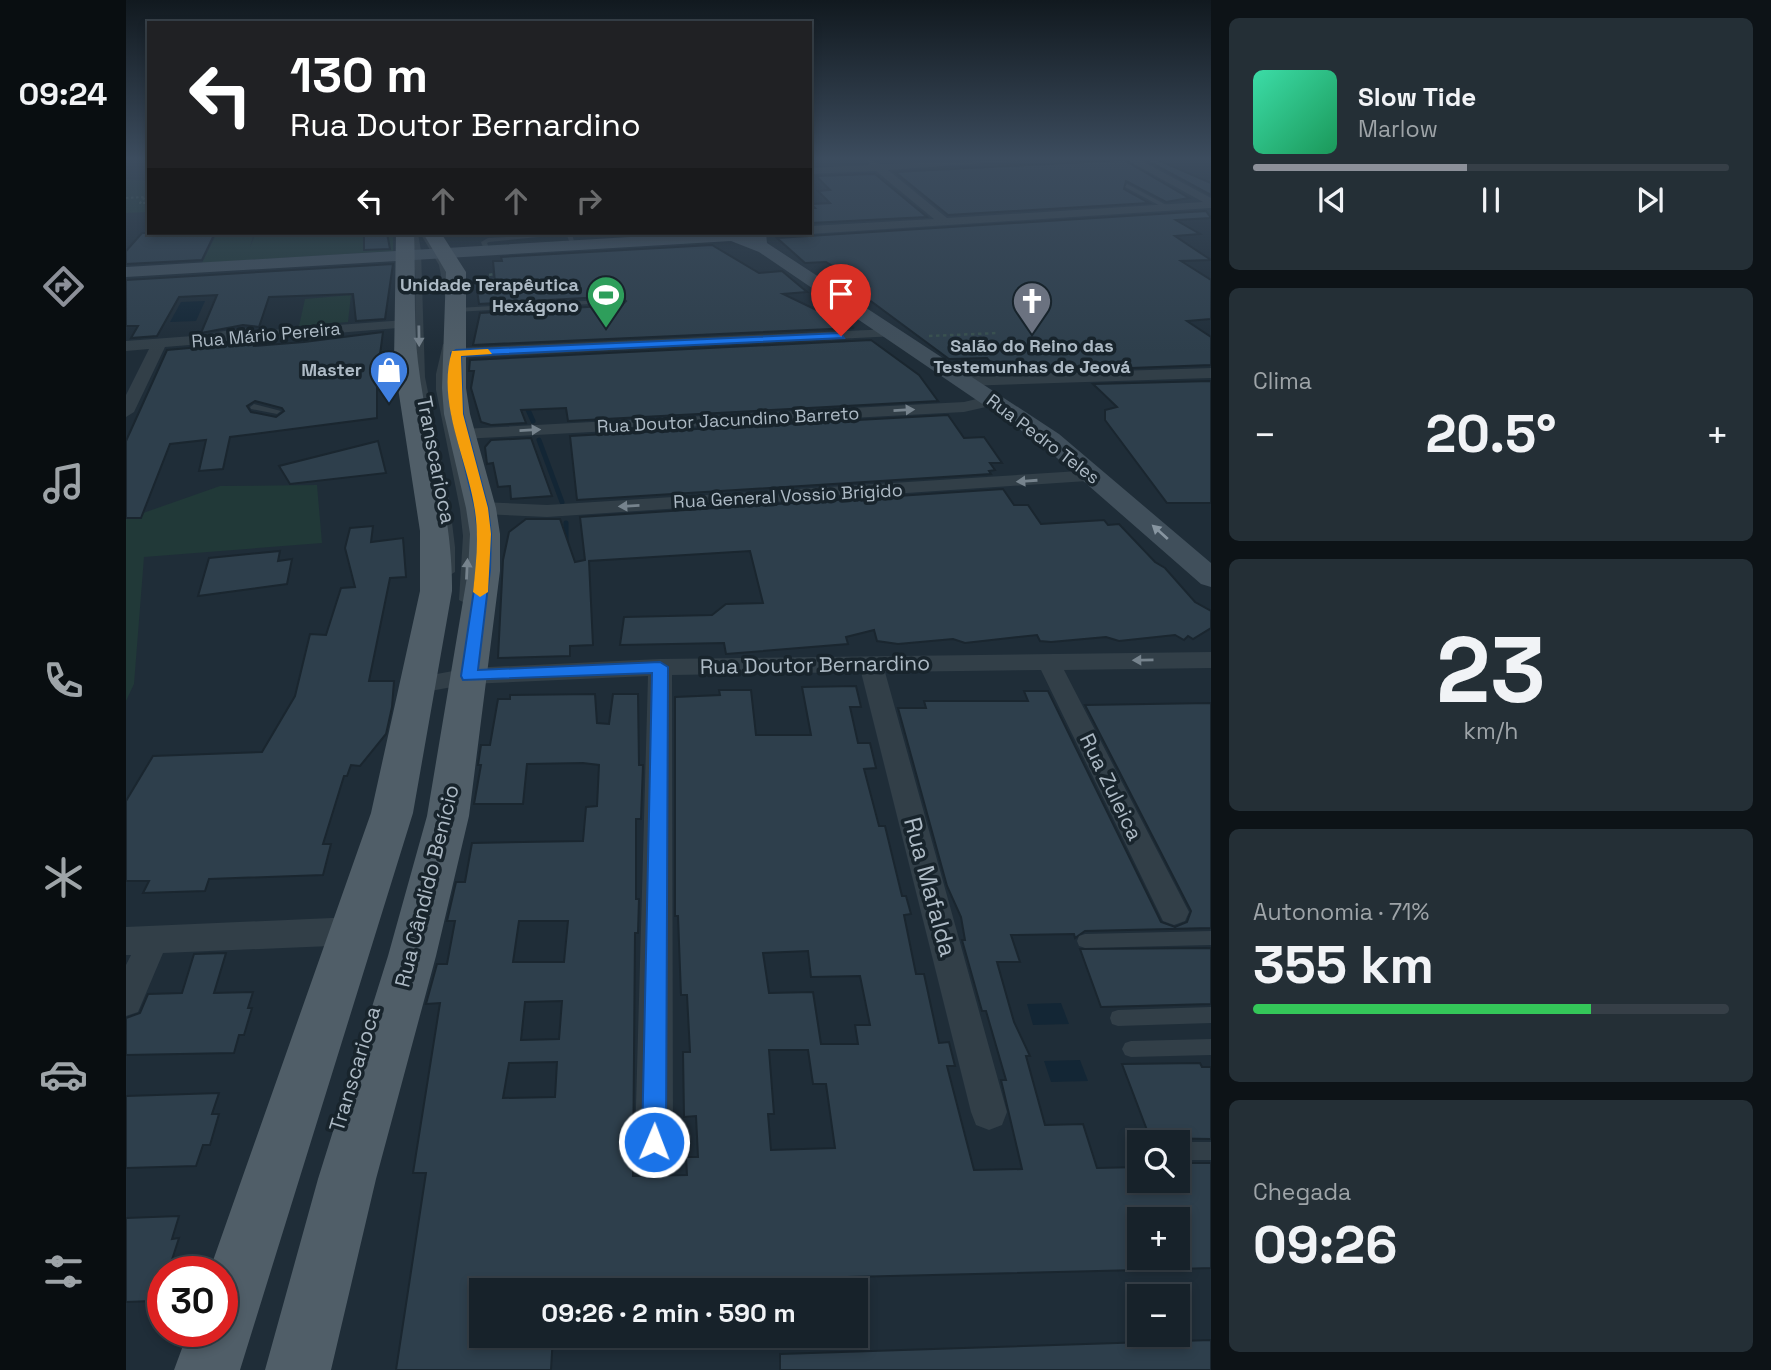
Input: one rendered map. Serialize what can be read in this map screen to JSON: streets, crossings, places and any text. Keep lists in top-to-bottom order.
{
  "streets": {
    "main road": ["Rua Cândido Benício"],
    "street": [
      "Rua Mário Pereira",
      "Rua Doutor Jacundino Barreto",
      "Rua Pedro Teles",
      "Rua General Vossio Brigido",
      "Rua Doutor Bernardino",
      "Rua Zuleica",
      "Rua Mafalda"
    ],
    "lane": ["Transcarioca"]
  },
  "crossings": [
    ["Rua Mário Pereira", "Rua Cândido Benício"],
    ["Rua Doutor Jacundino Barreto", "Rua Pedro Teles"],
    ["Rua Doutor Jacundino Barreto", "Rua Cândido Benício"],
    ["Rua Pedro Teles", "Rua General Vossio Brigido"],
    ["Transcarioca", "Rua Doutor Bernardino"],
    ["Transcarioca", "Rua Cândido Benício"],
    ["Rua General Vossio Brigido", "Rua Cândido Benício"],
    ["Rua Doutor Bernardino", "Rua Zuleica"],
    ["Rua Doutor Bernardino", "Rua Cândido Benício"],
    ["Rua Doutor Bernardino", "Rua Mafalda"]
  ],
  "places": {
    "sports": ["Unidade Terapêutica Hexágono"],
    "church": ["Salão do Reino das Testemunhas de Jeová"],
    "shop": ["Master"]
  },
  "page": {
    "tabs": "09:24",
    "turn": ["130 m", "Rua Doutor Bernardino"],
    "song": ["Slow Tide", "Marlow"],
    "tile": [
      "Clima",
      ["23", "km/h"],
      ["Autonomia · 71%", "355 km"],
      ["Chegada", "09:26"]
    ],
    "heat": ["−", "20.5°", "+"],
    "map_buttons": ["+", "−"],
    "limit": "30",
    "trip": "09:26 · 2 min · 590 m"
  }
}
